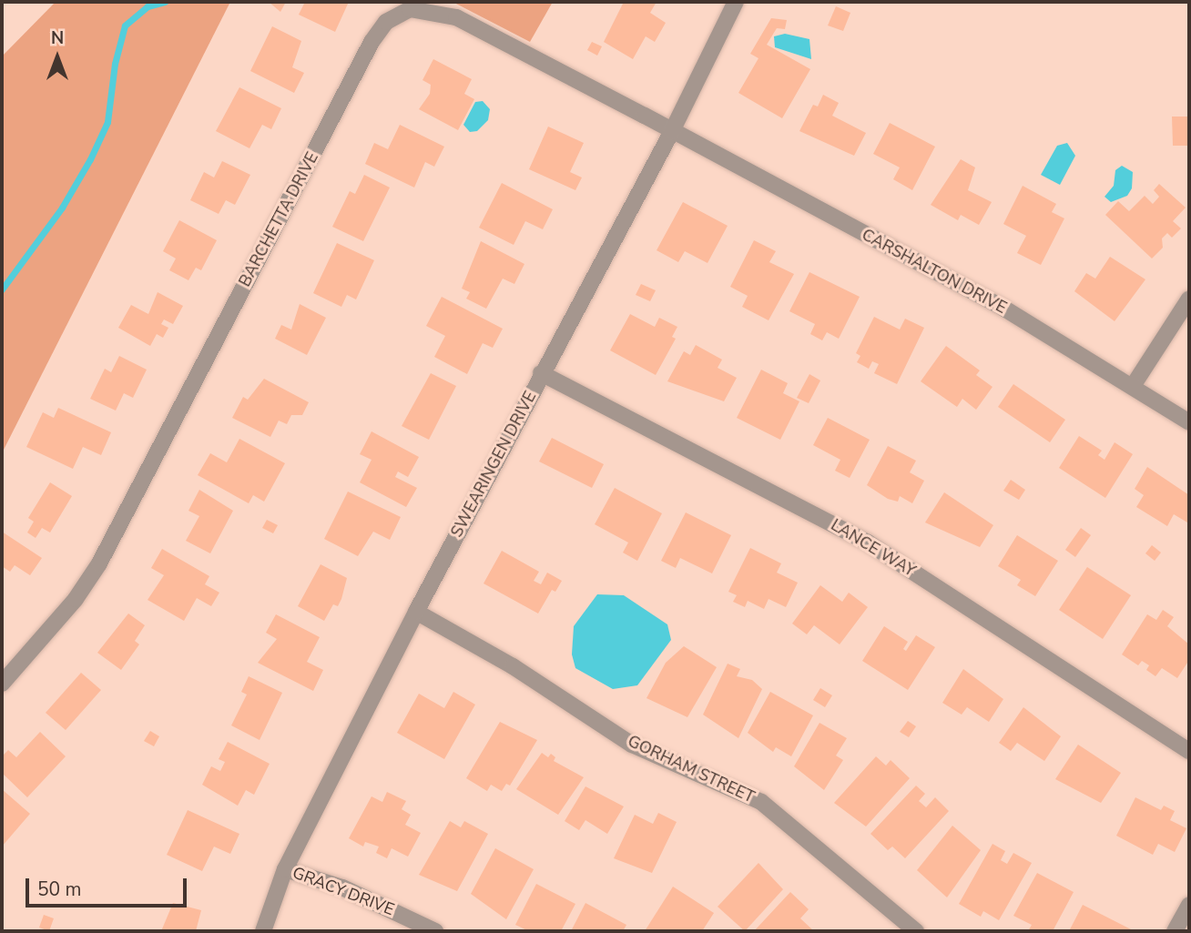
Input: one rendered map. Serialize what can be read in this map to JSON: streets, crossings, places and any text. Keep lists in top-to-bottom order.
{
  "streets": {
    "street": [
      "BARCHETTA DRIVE",
      "CARSHALTON DRIVE",
      "SWEARINGEN DRIVE",
      "LANCE WAY",
      "GORHAM STREET",
      "GRACY DRIVE"
    ]
  },
  "crossings": [
    ["BARCHETTA DRIVE", "CARSHALTON DRIVE"],
    ["BARCHETTA DRIVE", "SWEARINGEN DRIVE"],
    ["CARSHALTON DRIVE", "SWEARINGEN DRIVE"],
    ["SWEARINGEN DRIVE", "LANCE WAY"],
    ["SWEARINGEN DRIVE", "GORHAM STREET"],
    ["SWEARINGEN DRIVE", "GRACY DRIVE"]
  ],
  "scale_bar": "50 m",
  "north": "top"
}
